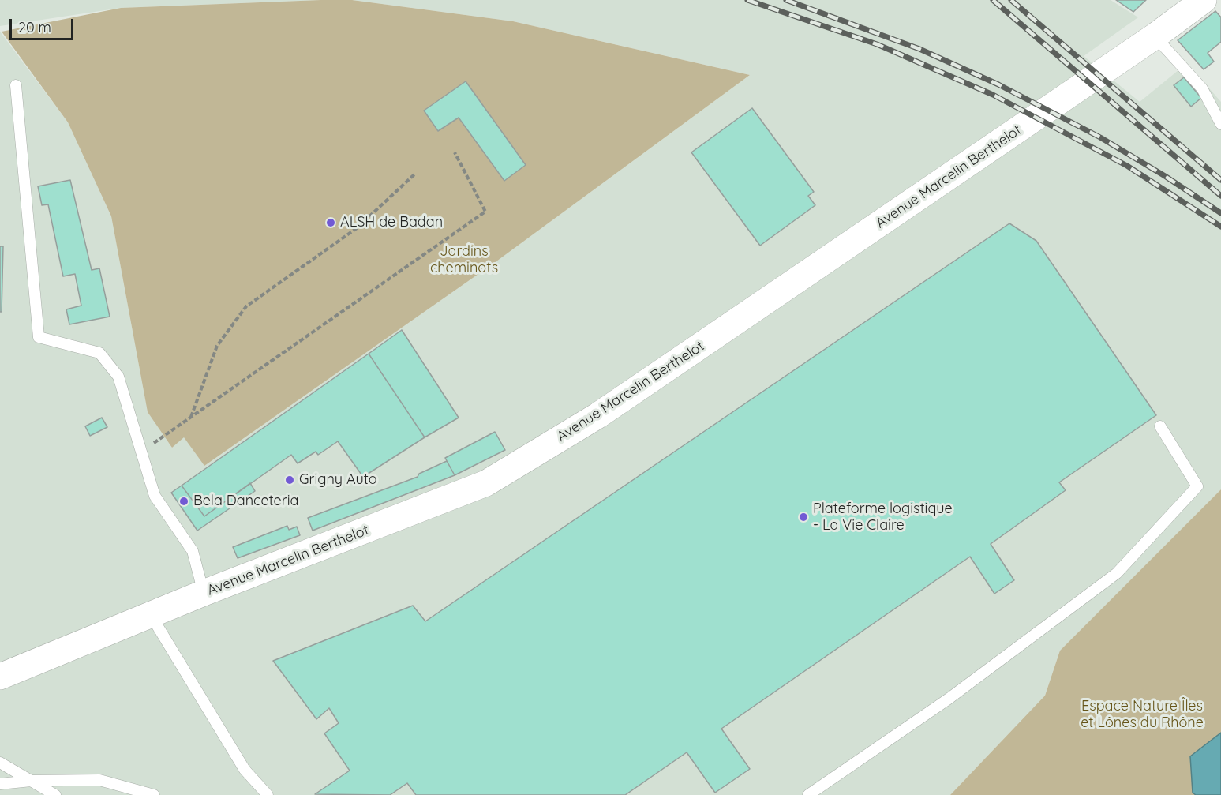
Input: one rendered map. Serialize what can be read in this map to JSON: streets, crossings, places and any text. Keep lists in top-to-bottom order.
{
  "streets": {
    "street": ["Avenue Marcelin Berthelot"]
  },
  "parks": ["Jardins cheminots", "Espace Nature Îles et Lônes du Rhône"],
  "places": [
    "ALSH de Badan",
    "Grigny Auto",
    "Bela Danceteria",
    "Plateforme logistique - La Vie Claire"
  ],
  "scale_bar": "20 m"
}
